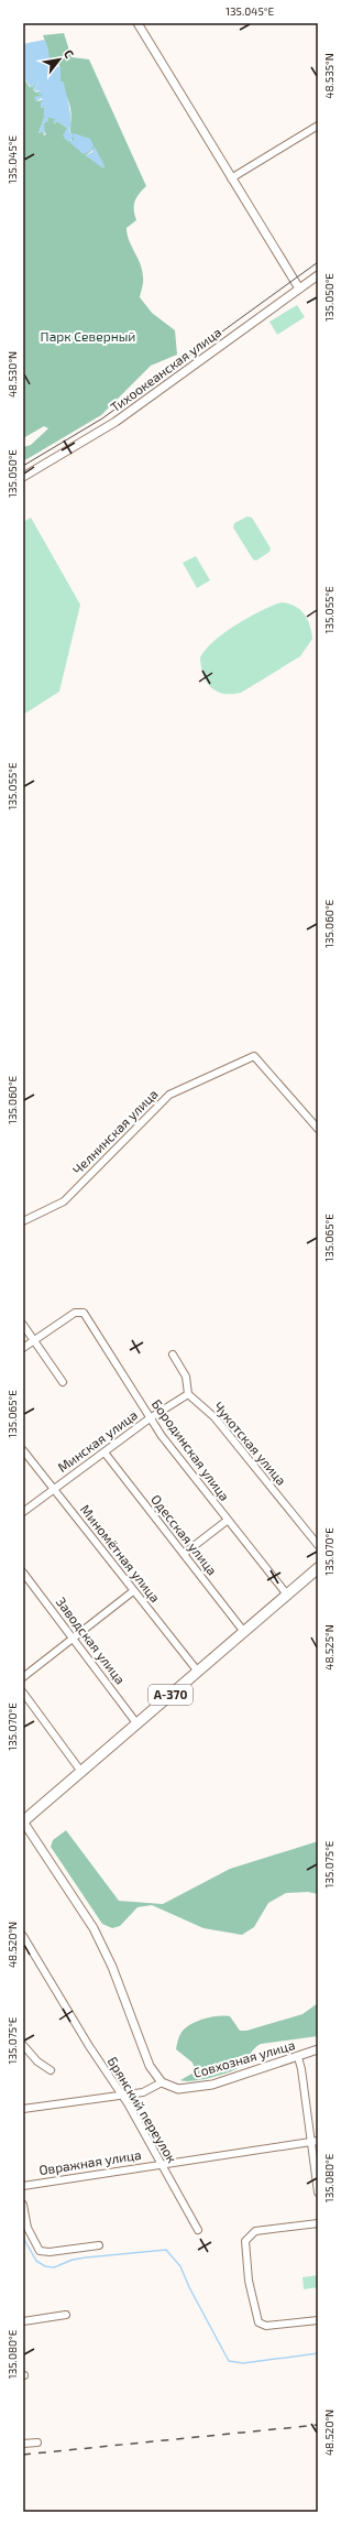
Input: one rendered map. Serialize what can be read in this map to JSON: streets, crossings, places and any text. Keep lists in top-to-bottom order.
{
  "streets": {
    "highway": ["А-370"],
    "main road": ["Тихоокеанская улица", "Совхозная улица"],
    "street": [
      "Челнинская улица",
      "Минская улица",
      "Чукотская улица",
      "Бородинская улица",
      "Одесская улица",
      "Миномётная улица",
      "Заводская улица",
      "Брянский переулок",
      "Овражная улица"
    ]
  },
  "crossings": [
    ["Минская улица", "Чукотская улица"],
    ["Минская улица", "Бородинская улица"],
    ["Минская улица", "Одесская улица"],
    ["Минская улица", "Миномётная улица"],
    ["Бородинская улица", "А-370"],
    ["Одесская улица", "А-370"],
    ["Миномётная улица", "А-370"],
    ["Заводская улица", "А-370"],
    ["Брянский переулок", "Овражная улица"]
  ],
  "parks": ["Парк Северный"],
  "north": "top right",
  "coordinates": [
    "135.045°E",
    "48.535°N",
    "135.050°E",
    "48.530°N",
    "135.055°E",
    "135.060°E",
    "135.065°E",
    "135.070°E",
    "48.525°N",
    "135.075°E",
    "48.520°N",
    "135.080°E"
  ]
}
